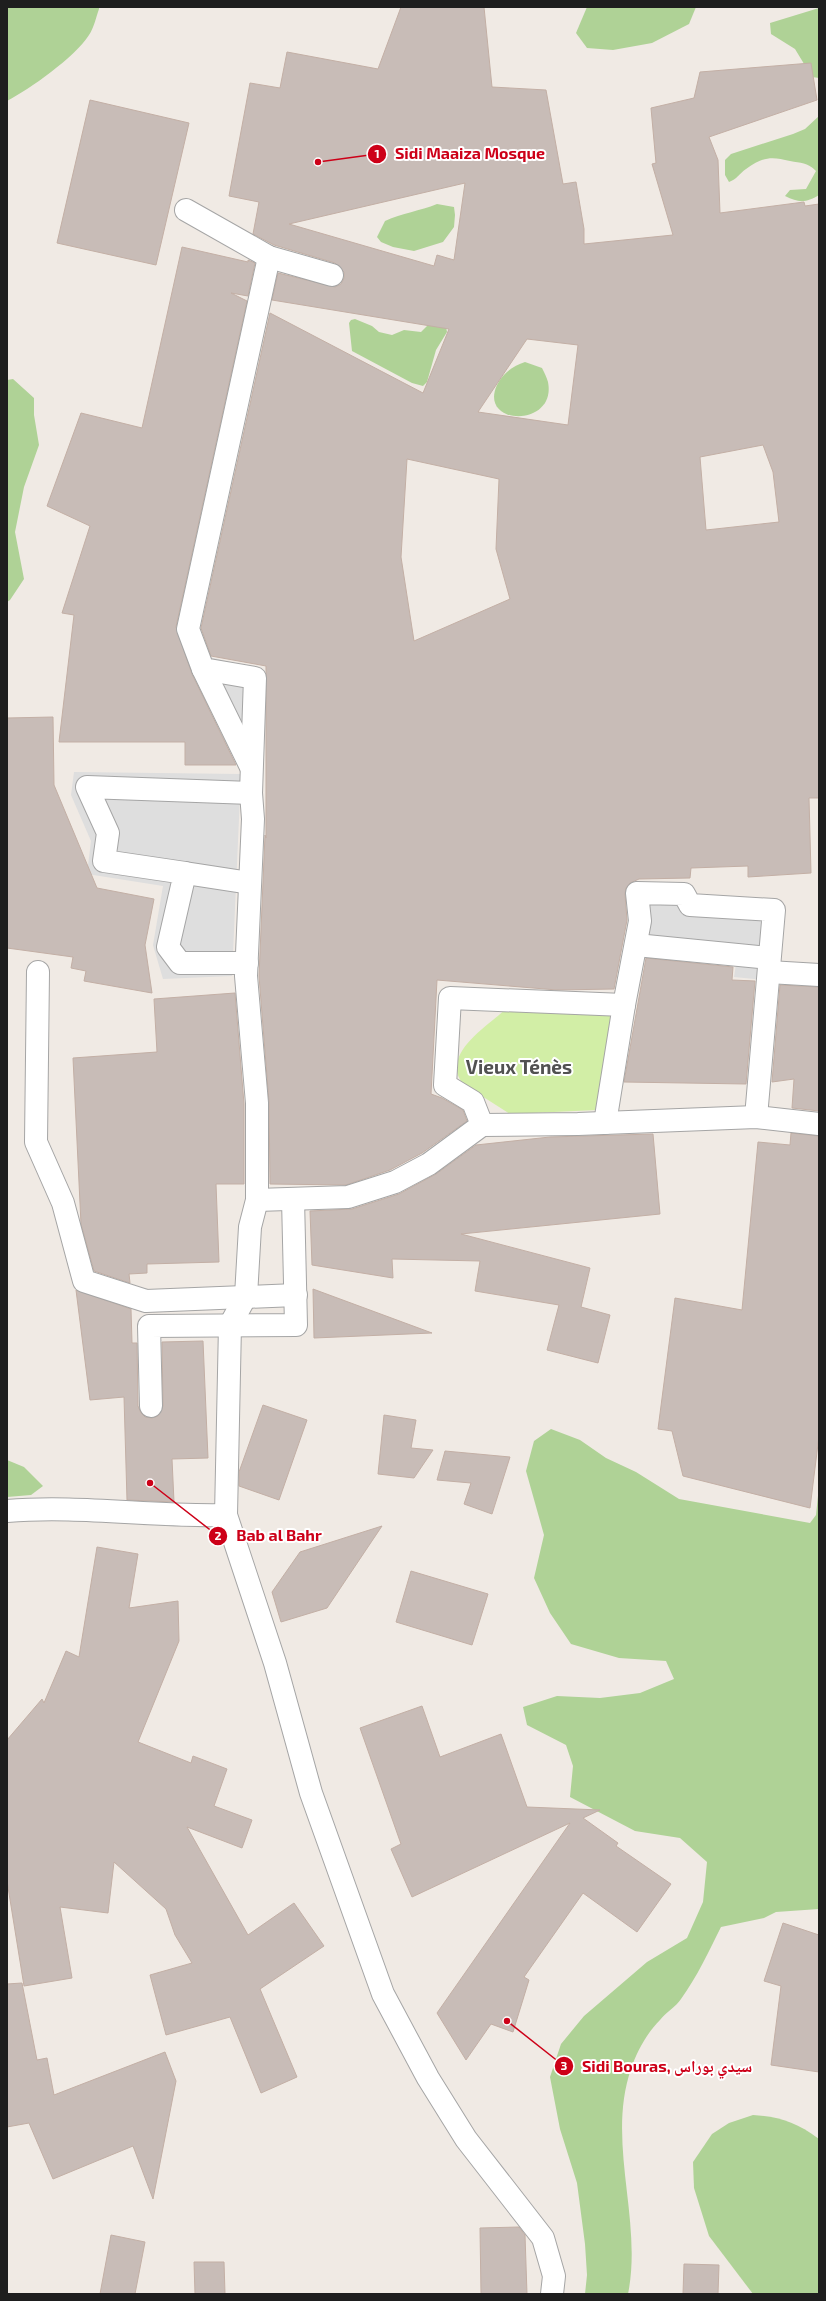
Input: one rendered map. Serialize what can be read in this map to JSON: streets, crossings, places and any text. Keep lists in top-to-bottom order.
{
  "districts": ["Vieux Ténès"],
  "places": ["Sidi Maaiza Mosque", "Bab al Bahr", "Sidi Bouras, سيدي بوراس"]
}
